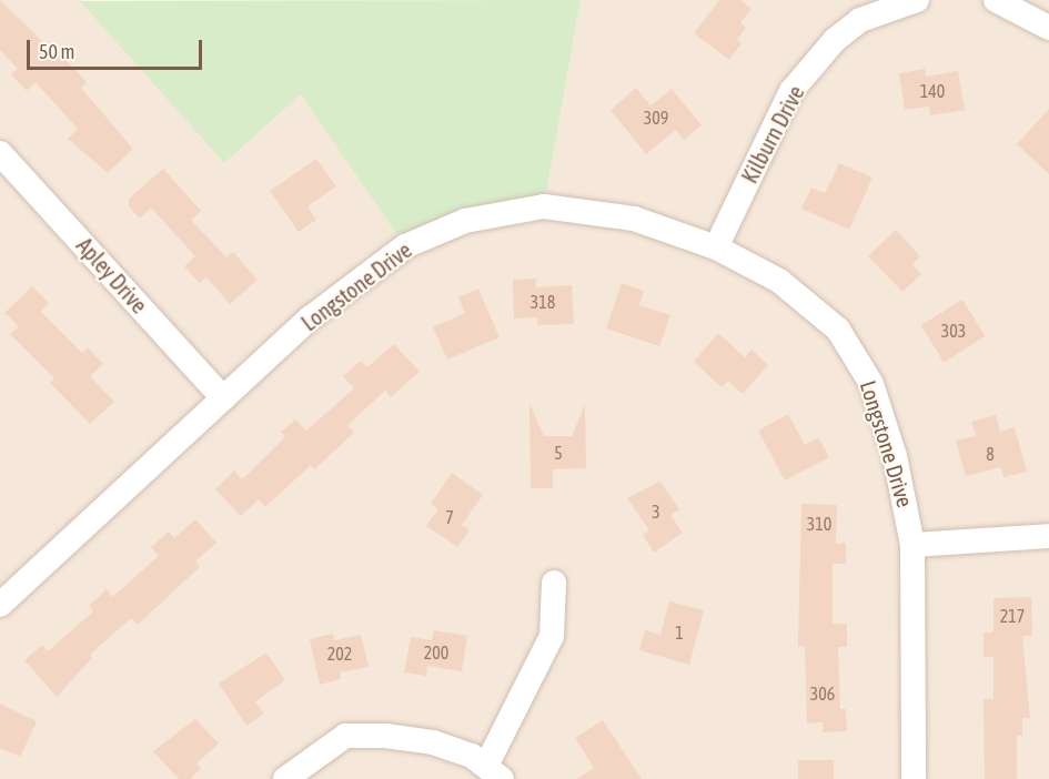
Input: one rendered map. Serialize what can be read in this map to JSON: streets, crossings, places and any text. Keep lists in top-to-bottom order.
{
  "streets": {
    "street": ["Kilburn Drive", "Apley Drive", "Longstone Drive"]
  },
  "crossings": [
    ["Kilburn Drive", "Longstone Drive"],
    ["Apley Drive", "Longstone Drive"]
  ],
  "house_numbers": [
    "140",
    "309",
    "318",
    "303",
    "5",
    "8",
    "3",
    "7",
    "310",
    "217",
    "1",
    "200",
    "202",
    "306"
  ],
  "scale_bar": "50 m"
}
